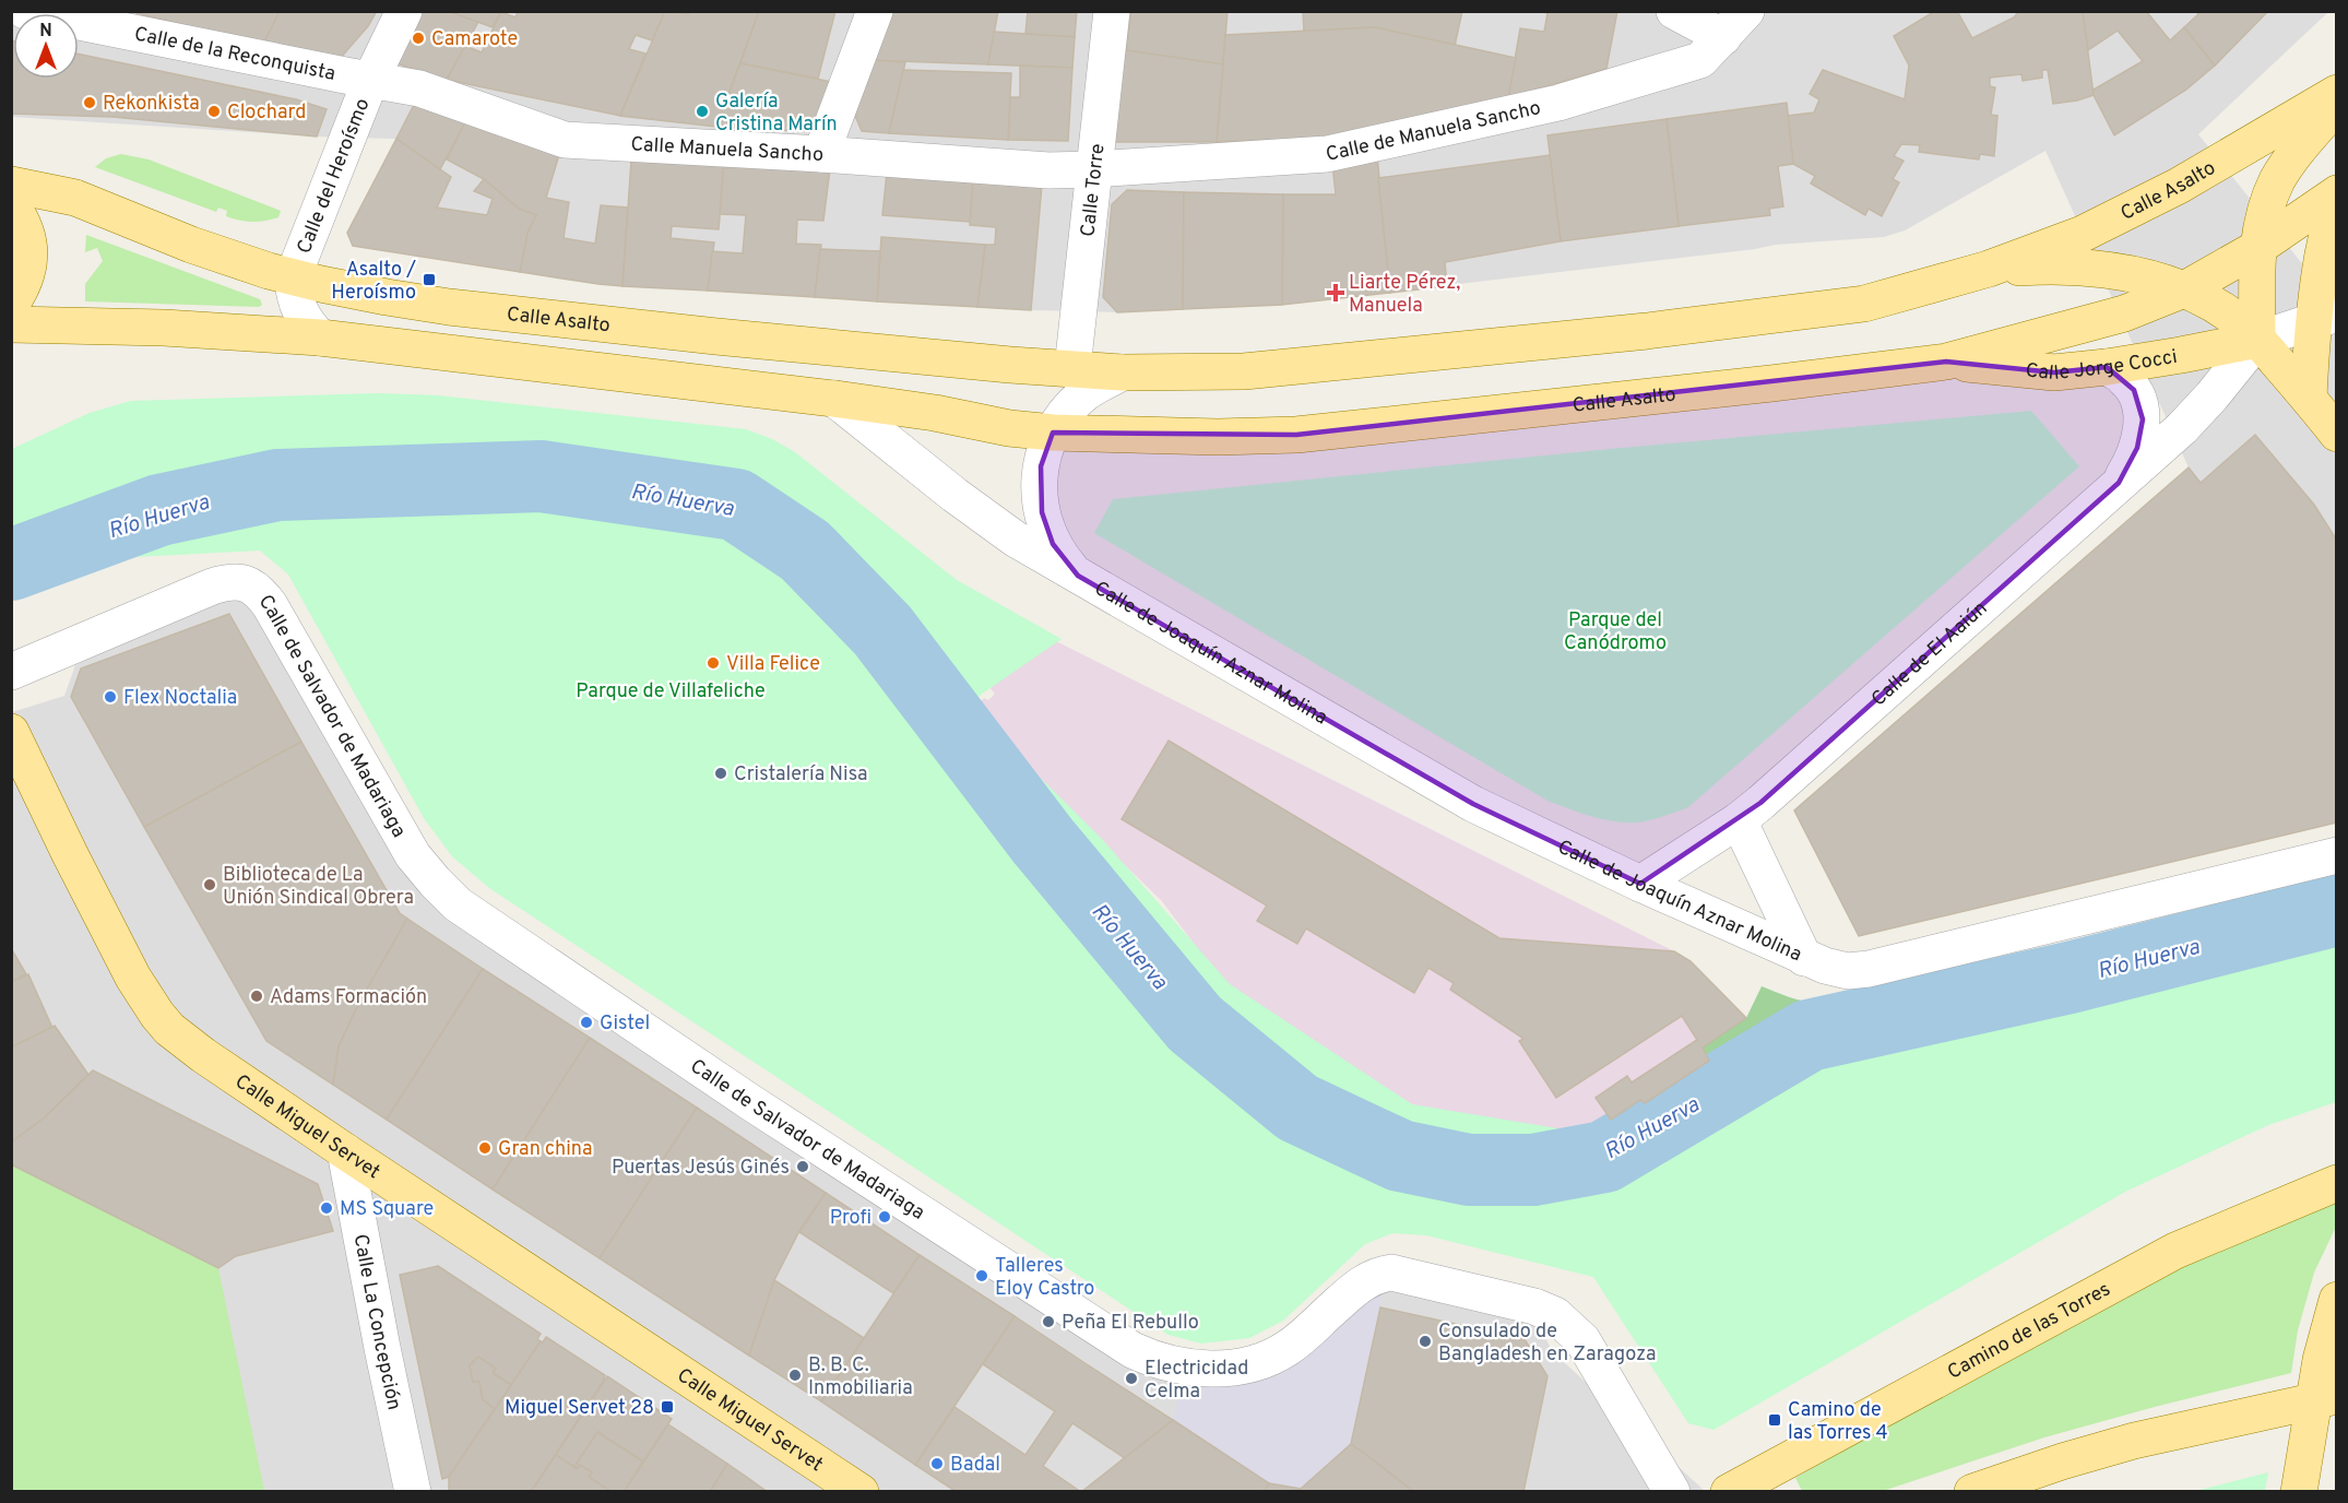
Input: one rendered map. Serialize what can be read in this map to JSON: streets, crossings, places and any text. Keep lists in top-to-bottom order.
{
  "streets": {
    "main road": [
      "Calle Asalto",
      "Calle Jorge Cocci",
      "Calle Miguel Servet",
      "Camino de las Torres"
    ],
    "street": [
      "Calle de la Reconquista",
      "Calle de Manuela Sancho",
      "Calle Manuela Sancho",
      "Calle del Heroísmo",
      "Calle Torre",
      "Calle de El Aaiún",
      "Calle de Joaquín Aznar Molina",
      "Calle de Salvador de Madariaga",
      "Calle La Concepción"
    ]
  },
  "crossings": [
    ["Calle de la Reconquista", "Calle Manuela Sancho"],
    ["Calle de la Reconquista", "Calle del Heroísmo"],
    ["Calle de Manuela Sancho", "Calle Manuela Sancho"],
    ["Calle de Manuela Sancho", "Calle Torre"],
    ["Calle Manuela Sancho", "Calle del Heroísmo"],
    ["Calle Manuela Sancho", "Calle Torre"],
    ["Calle del Heroísmo", "Calle Asalto"],
    ["Calle Torre", "Calle Asalto"],
    ["Calle Asalto", "Calle Jorge Cocci"],
    ["Calle Asalto", "Calle de El Aaiún"],
    ["Calle Asalto", "Calle de Joaquín Aznar Molina"],
    ["Calle Jorge Cocci", "Calle de El Aaiún"],
    ["Calle de El Aaiún", "Calle de Joaquín Aznar Molina"],
    ["Calle Miguel Servet", "Calle La Concepción"]
  ],
  "water": ["Río Huerva"],
  "parks": ["Parque del Canódromo", "Parque de Villafeliche"],
  "places": {
    "other": [
      "Camarote",
      "Rekonkista",
      "Clochard",
      "Galería Cristina Marín",
      "Villa Felice",
      "Flex Noctalia",
      "Cristalería Nisa",
      "Biblioteca de La Unión Sindical Obrera",
      "Adams Formación",
      "Gistel",
      "Gran china",
      "Puertas Jesús Ginés",
      "MS Square",
      "Profi",
      "Talleres Eloy Castro",
      "Peña El Rebullo",
      "Consulado de Bangladesh en Zaragoza",
      "B. B. C. Inmobiliaria",
      "Electricidad Celma",
      "Badal"
    ],
    "transit": ["Asalto / Heroísmo", "Miguel Servet 28", "Camino de las Torres 4"],
    "health": ["Liarte Pérez, Manuela"]
  },
  "north": "top"
}
